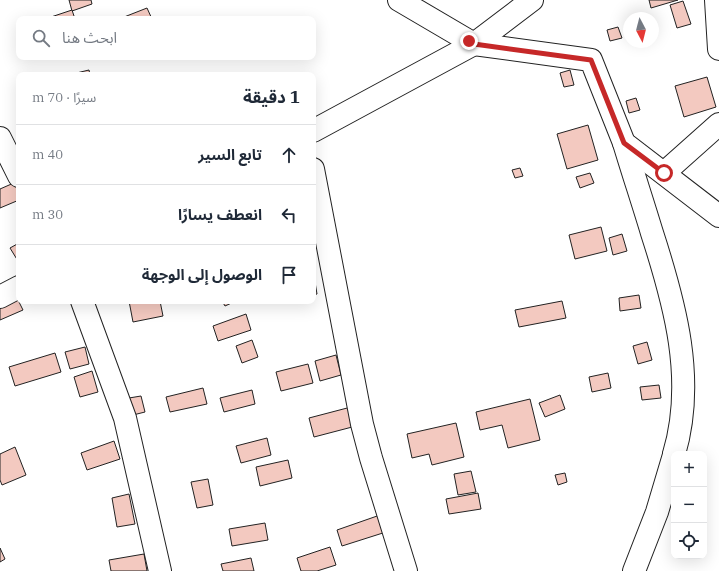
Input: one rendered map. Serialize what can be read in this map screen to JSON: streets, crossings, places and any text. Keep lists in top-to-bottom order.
{
  "north": "bottom",
  "page": {
    "search": "ابحث هنا",
    "heading": ["1 دقيقة", "سيرًا · 70 m"],
    "list": [
      ["تابع السير", "40 m"],
      ["انعطف يسارًا", "30 m"],
      "الوصول إلى الوجهة"
    ],
    "map_buttons": ["+", "−"]
  }
}
